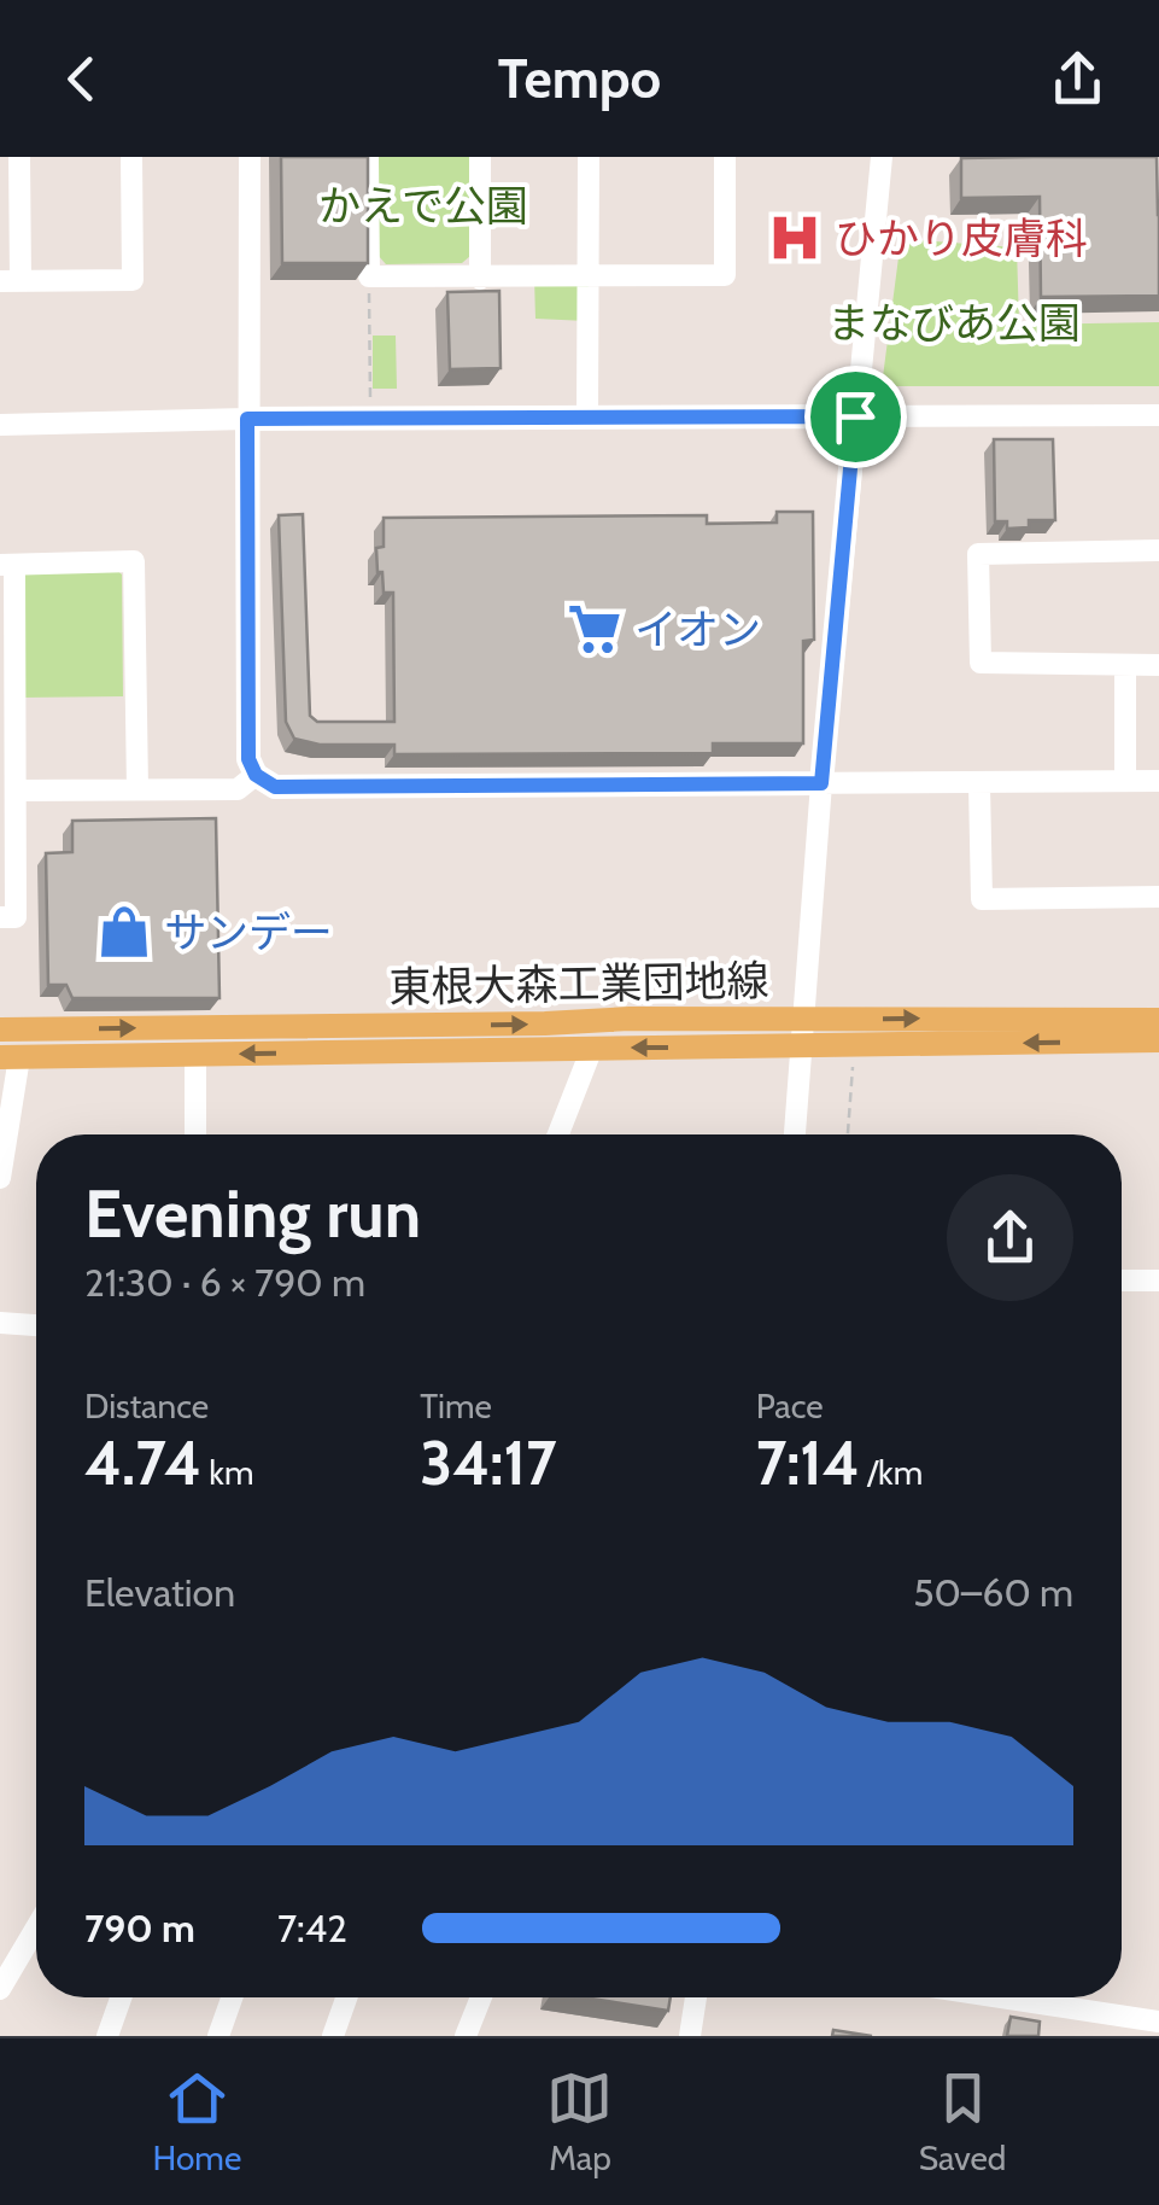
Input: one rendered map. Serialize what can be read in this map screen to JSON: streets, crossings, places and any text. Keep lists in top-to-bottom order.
{
  "streets": {
    "main road": ["東根大森工業団地線"]
  },
  "parks": ["かえで公園", "まなびあ公園"],
  "places": {
    "hospital": ["ひかり皮膚科"],
    "supermarket": ["イオン"],
    "shop": ["サンデー"]
  },
  "page": {
    "header": "Tempo",
    "heading": ["Evening run", "21:30 · 6 × 790 m"],
    "stats": [
      ["Distance", "4.74 km"],
      ["Time", "34:17"],
      ["Pace", "7:14 /km"]
    ],
    "chart": ["Elevation", "50–60 m"],
    "list": [
      {
        "name": "790 m",
        "note": "7:42"
      }
    ],
    "tabs": ["Home", "Map", "Saved"]
  }
}
